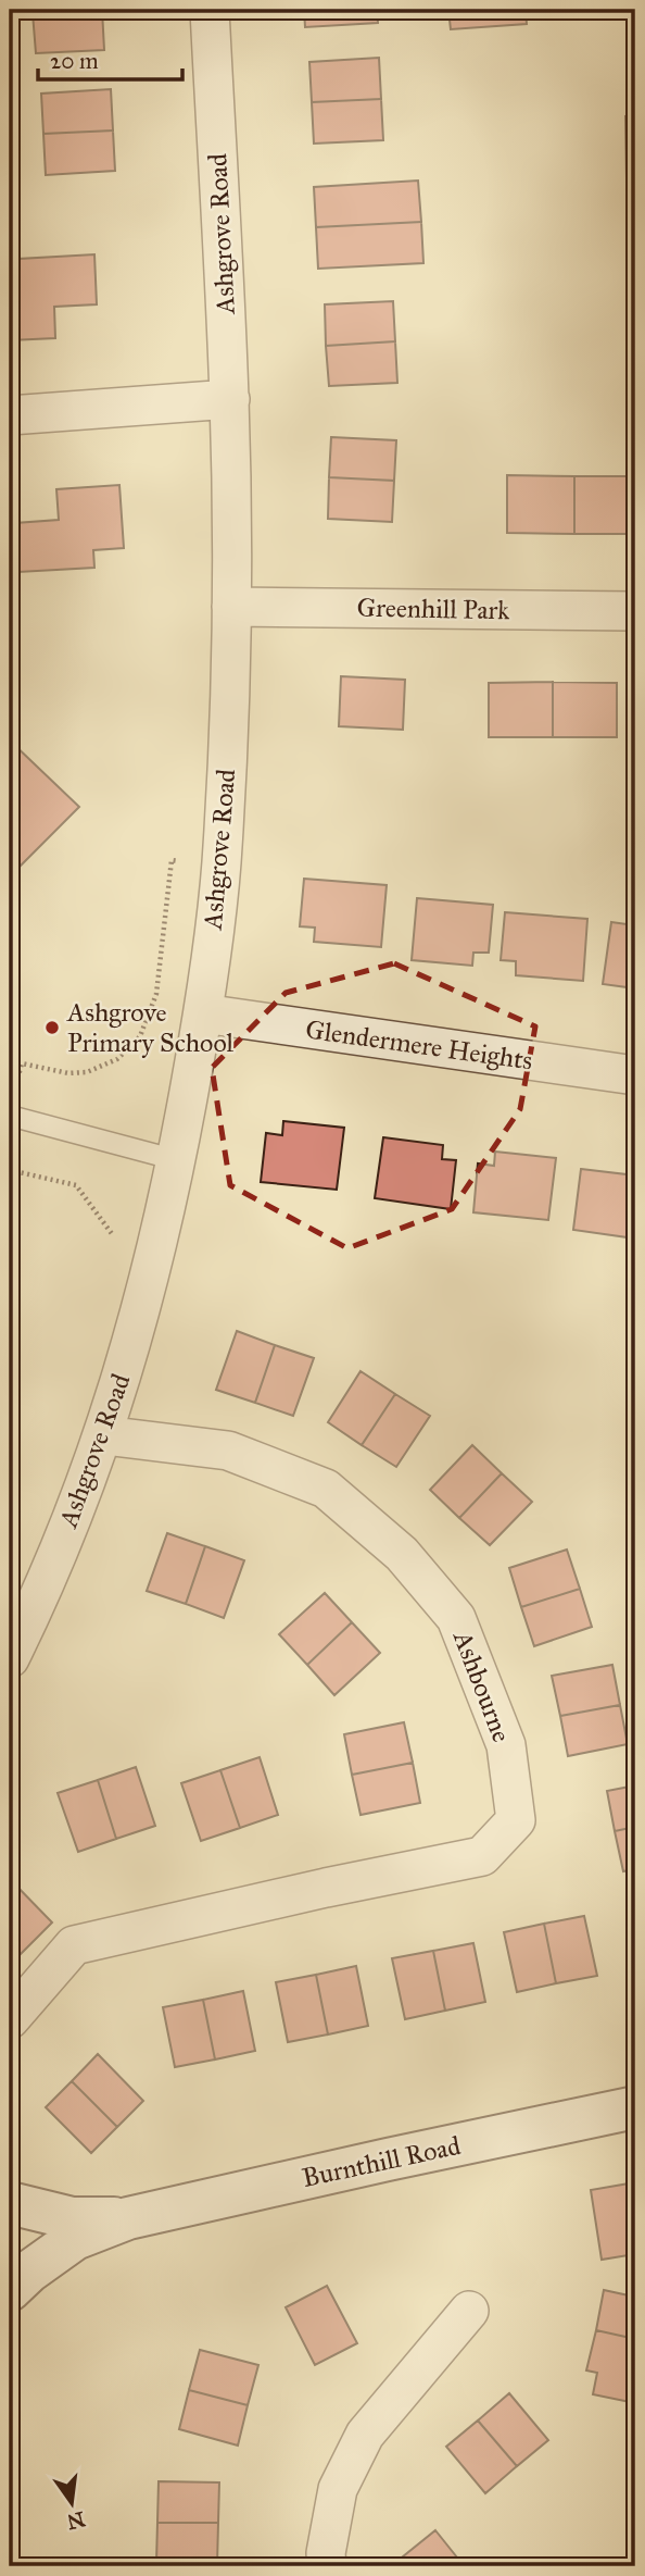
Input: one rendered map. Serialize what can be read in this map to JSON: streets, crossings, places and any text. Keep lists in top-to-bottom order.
{
  "streets": {
    "street": [
      "Ashgrove Road",
      "Greenhill Park",
      "Glendermere Heights",
      "Ashbourne",
      "Burnthill Road"
    ]
  },
  "crossings": [
    ["Ashgrove Road", "Greenhill Park"],
    ["Ashgrove Road", "Glendermere Heights"],
    ["Ashgrove Road", "Ashbourne"]
  ],
  "places": ["Ashgrove Primary School"],
  "scale_bar": "20 m",
  "north": "bottom"
}
